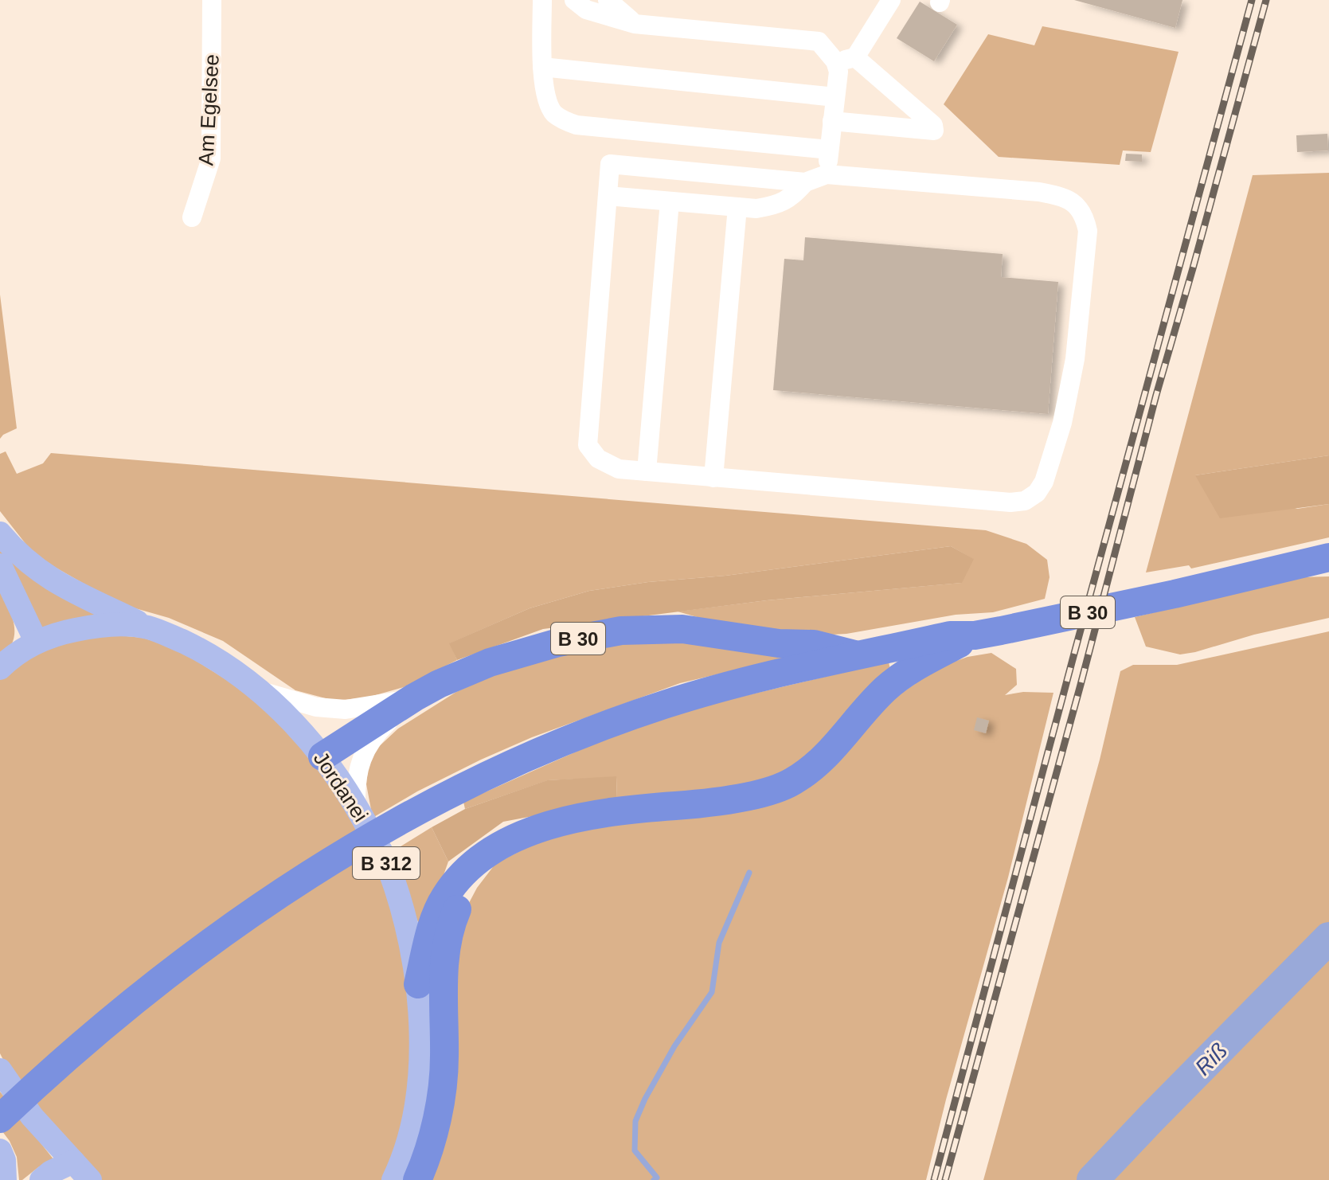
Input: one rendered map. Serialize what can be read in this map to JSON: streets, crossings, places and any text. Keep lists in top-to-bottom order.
{
  "streets": {
    "highway": ["B 30"],
    "main road": ["Jordanei", "B 312"],
    "street": ["Am Egelsee"]
  },
  "crossings": [
    ["B 30", "Jordanei"],
    ["Jordanei", "B 312"]
  ],
  "water": ["Riß"]
}
